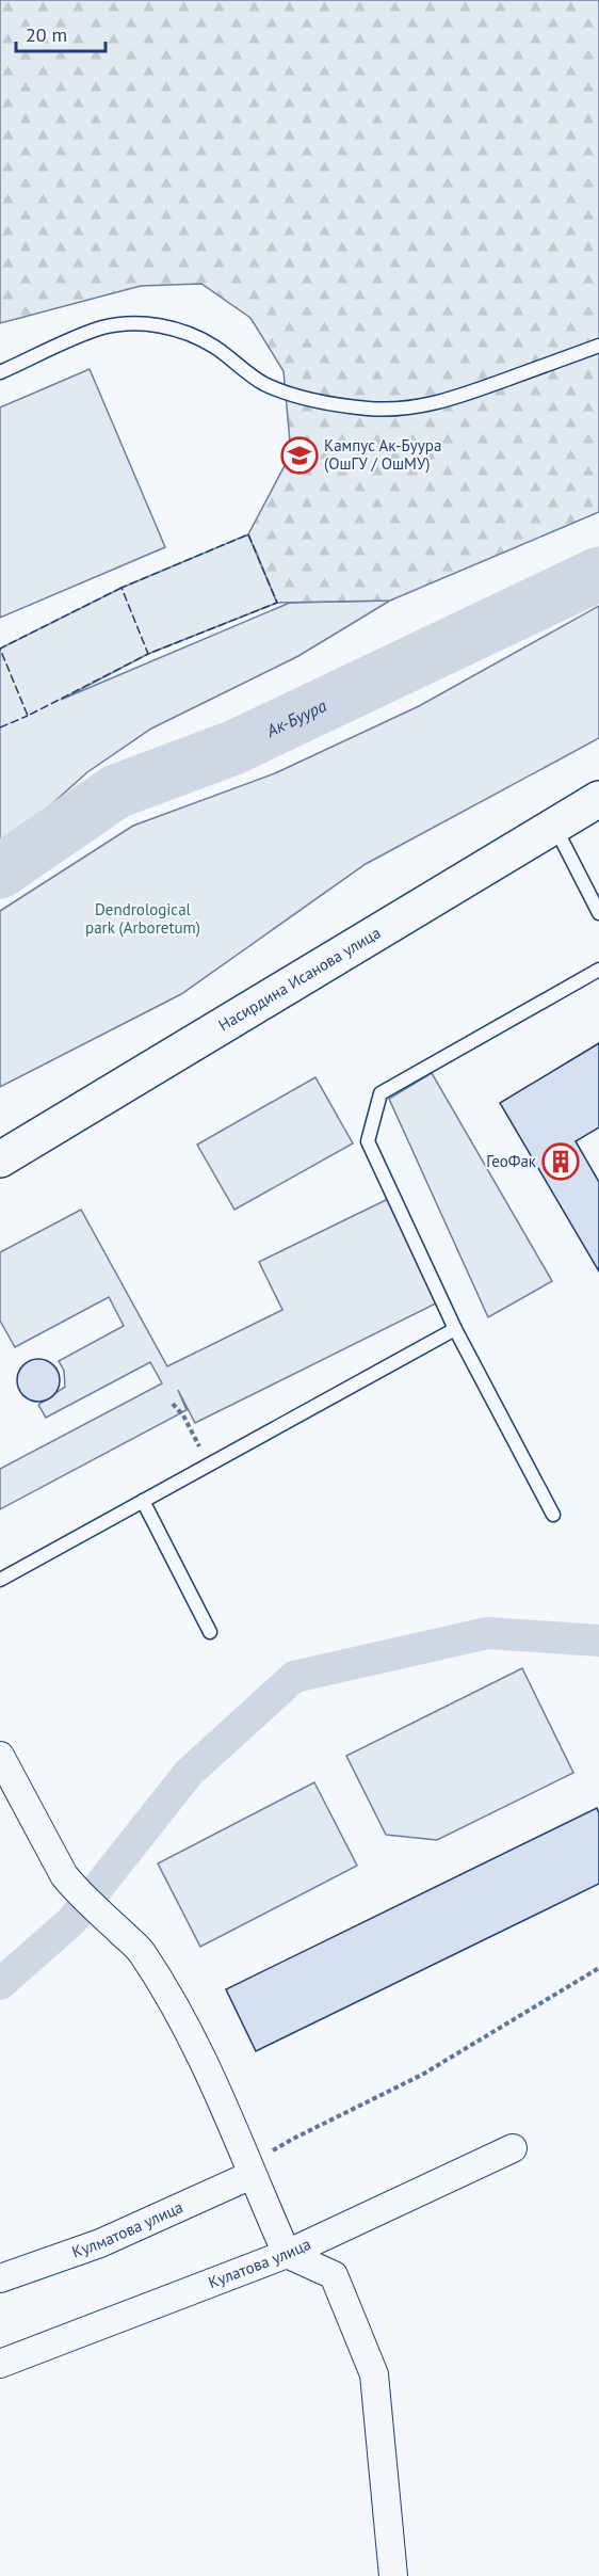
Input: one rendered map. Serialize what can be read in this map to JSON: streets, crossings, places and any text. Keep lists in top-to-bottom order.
{
  "streets": {
    "main road": ["Насирдина Исанова улица"],
    "street": ["Кулматова улица", "Кулатова улица"]
  },
  "water": ["Ак-Буура"],
  "parks": ["Dendrological park (Arboretum)"],
  "places": {
    "school or university": ["Кампус Ак-Буура (ОшГУ / ОшМУ)"],
    "building": ["ГеоФак"]
  },
  "scale_bar": "20 m"
}
